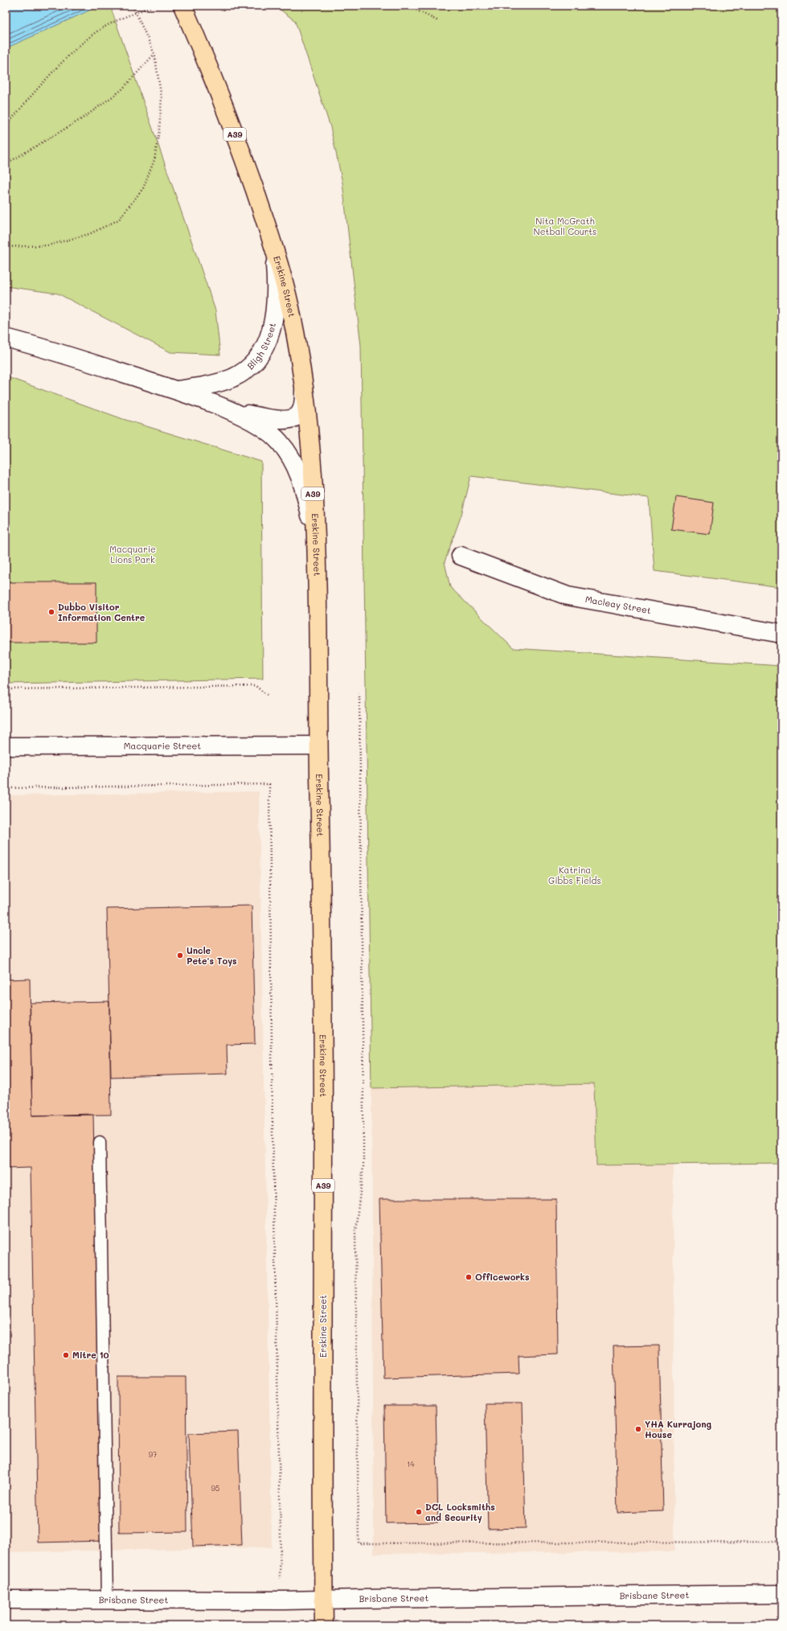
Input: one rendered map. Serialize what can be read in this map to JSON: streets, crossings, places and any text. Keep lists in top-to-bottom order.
{
  "streets": {
    "highway": ["A39", "Erskine Street"],
    "street": [
      "Bligh Street",
      "Macleay Street",
      "Macquarie Street",
      "Brisbane Street"
    ]
  },
  "crossings": [
    ["Erskine Street", "Bligh Street"],
    ["Erskine Street", "Macquarie Street"],
    ["Erskine Street", "Brisbane Street"]
  ],
  "parks": ["Nita McGrath Netball Courts", "Macquarie Lions Park", "Katrina Gibbs Fields"],
  "places": [
    "Dubbo Visitor Information Centre",
    "Uncle Pete's Toys",
    "Officeworks",
    "Mitre 10",
    "YHA Kurrajong House",
    "DCL Locksmiths and Security"
  ],
  "house_numbers": ["97", "14", "95"]
}
